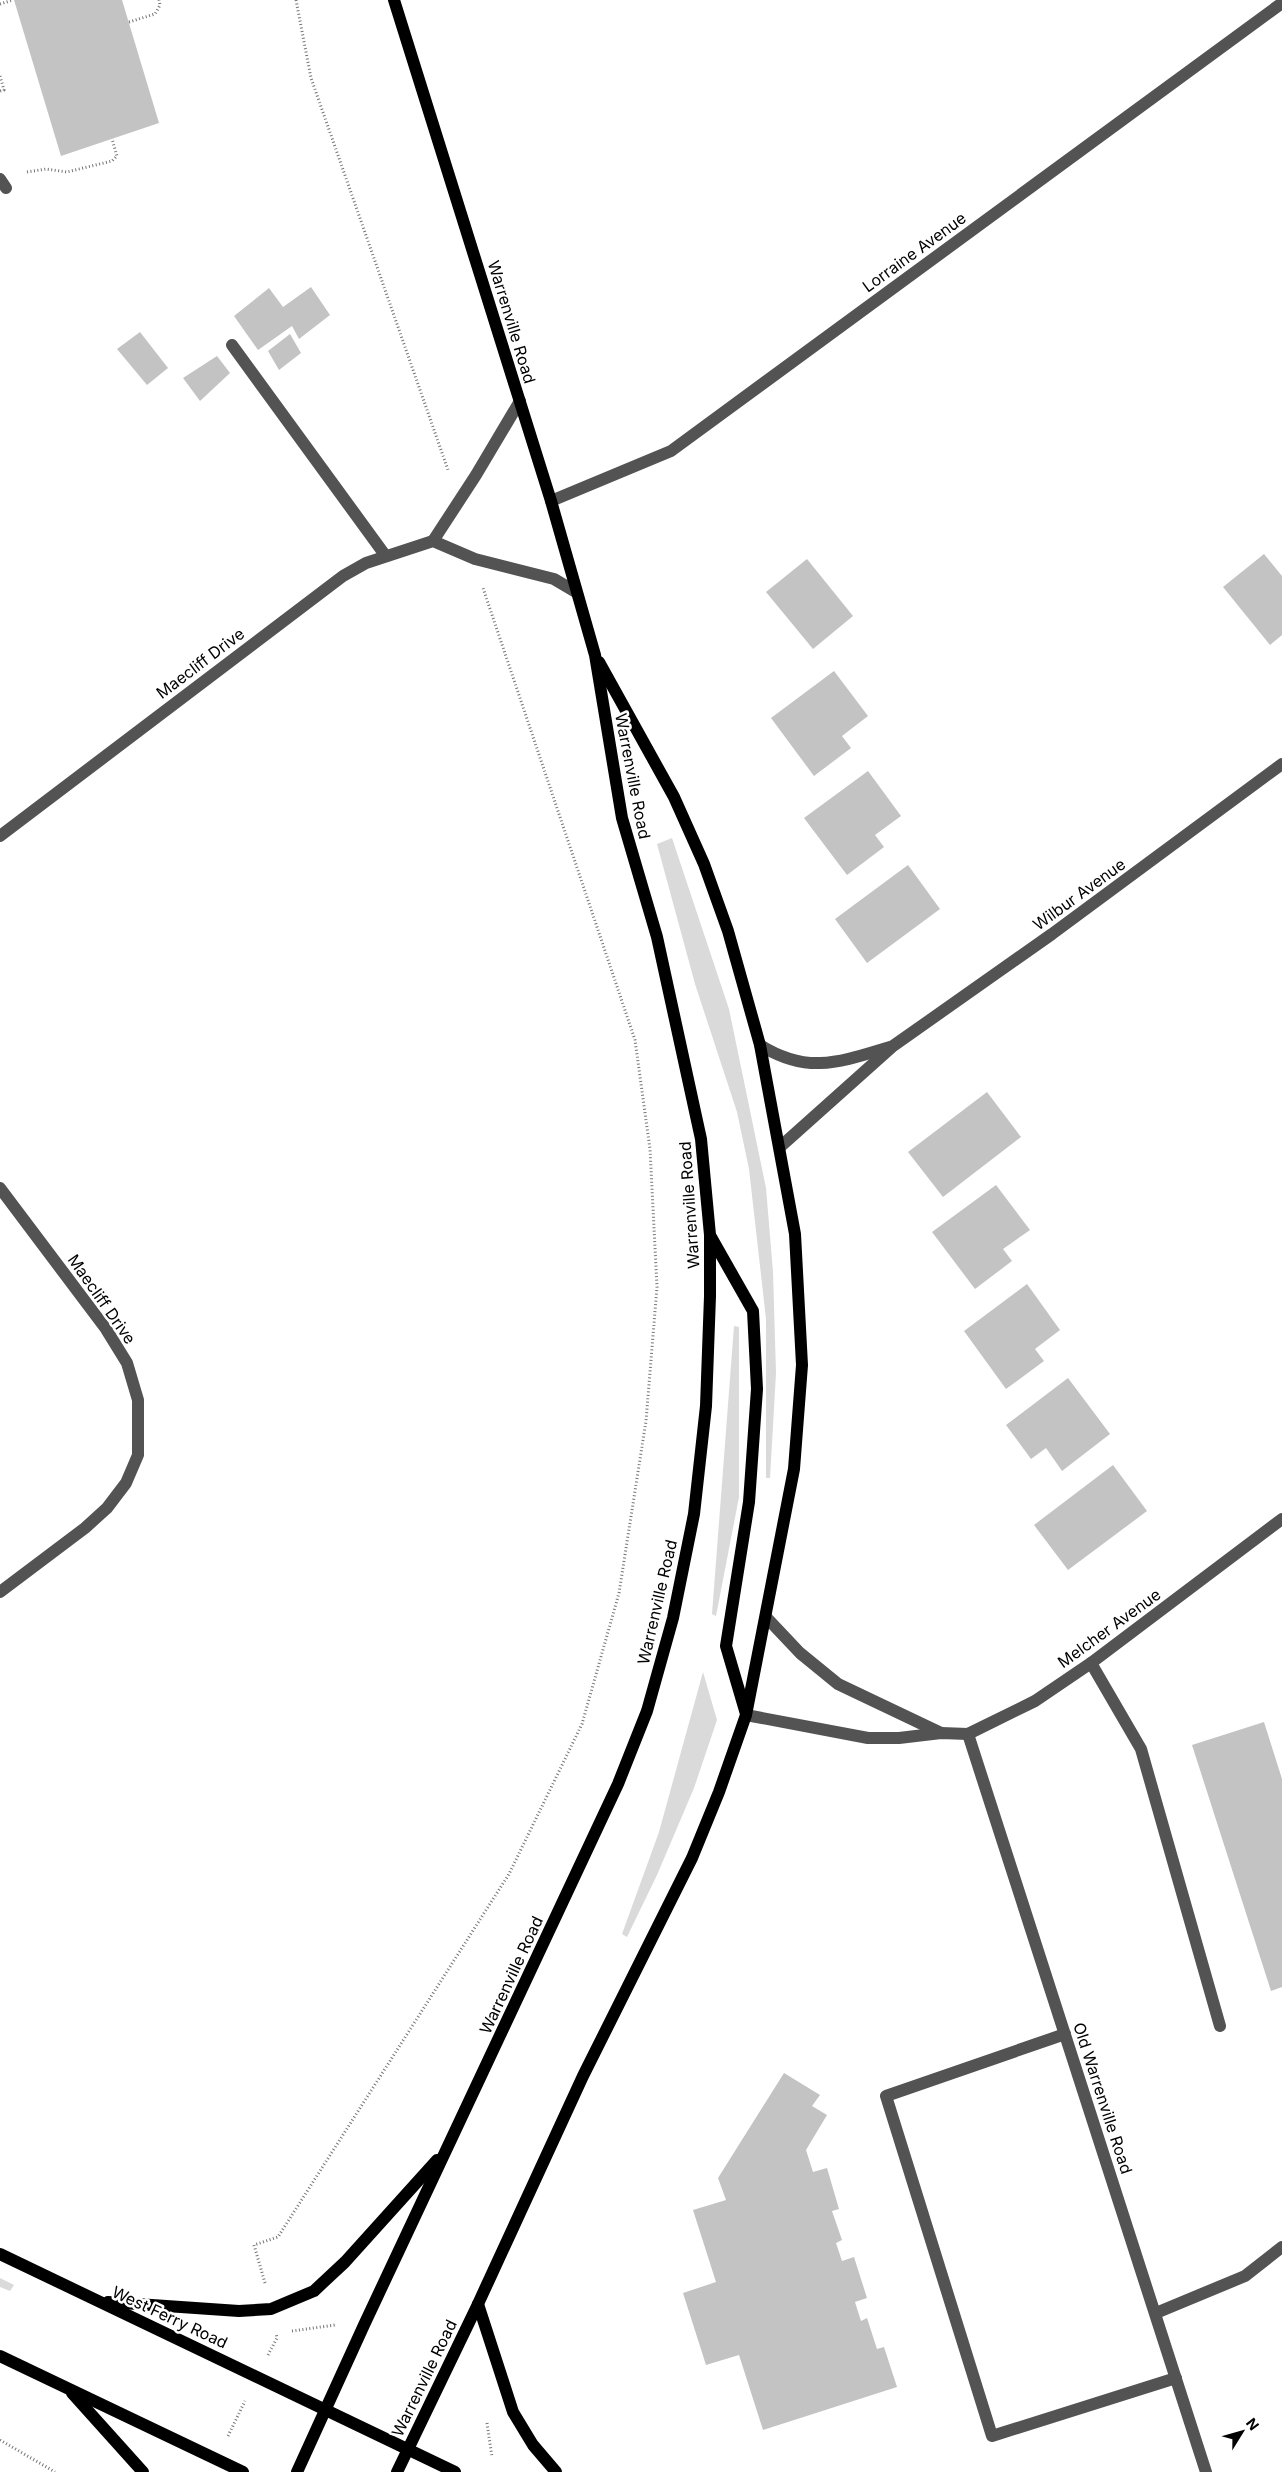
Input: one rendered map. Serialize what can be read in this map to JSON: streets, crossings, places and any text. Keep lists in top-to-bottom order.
{
  "streets": {
    "main road": ["Warrenville Road", "West Ferry Road"],
    "street": [
      "Lorraine Avenue",
      "Maecliff Drive",
      "Wilbur Avenue",
      "Melcher Avenue",
      "Old Warrenville Road"
    ]
  },
  "crossings": [
    ["Lorraine Avenue", "Warrenville Road"],
    ["Warrenville Road", "Wilbur Avenue"],
    ["Warrenville Road", "Melcher Avenue"],
    ["Warrenville Road", "West Ferry Road"],
    ["Melcher Avenue", "Old Warrenville Road"]
  ],
  "north": "top right"
}
